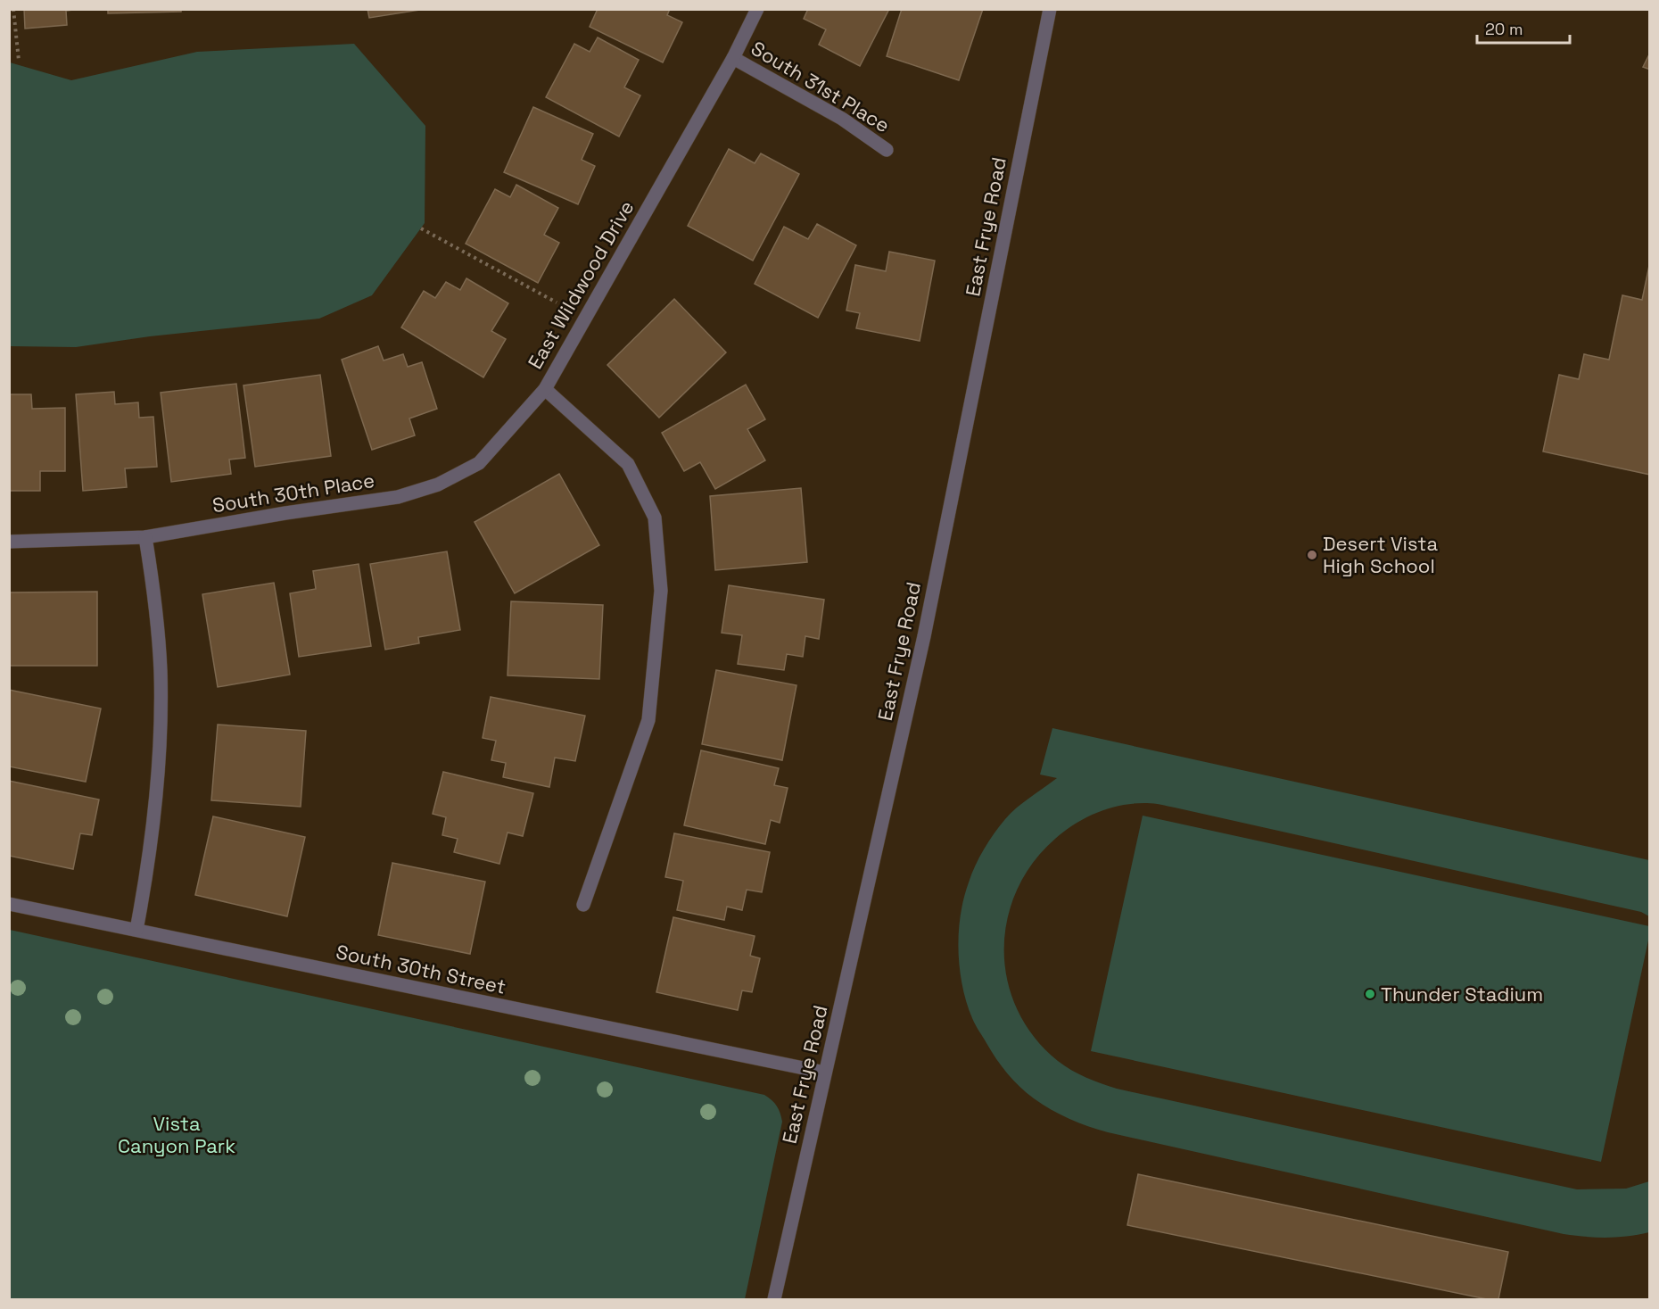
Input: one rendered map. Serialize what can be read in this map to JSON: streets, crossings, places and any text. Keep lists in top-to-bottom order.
{
  "streets": {
    "street": [
      "South 31st Place",
      "East Frye Road",
      "East Wildwood Drive",
      "South 30th Place",
      "South 30th Street"
    ]
  },
  "crossings": [
    ["South 31st Place", "East Wildwood Drive"],
    ["East Frye Road", "South 30th Street"],
    ["East Wildwood Drive", "South 30th Place"]
  ],
  "parks": ["Vista Canyon Park"],
  "places": ["Desert Vista High School", "Thunder Stadium"],
  "scale_bar": "20 m"
}
